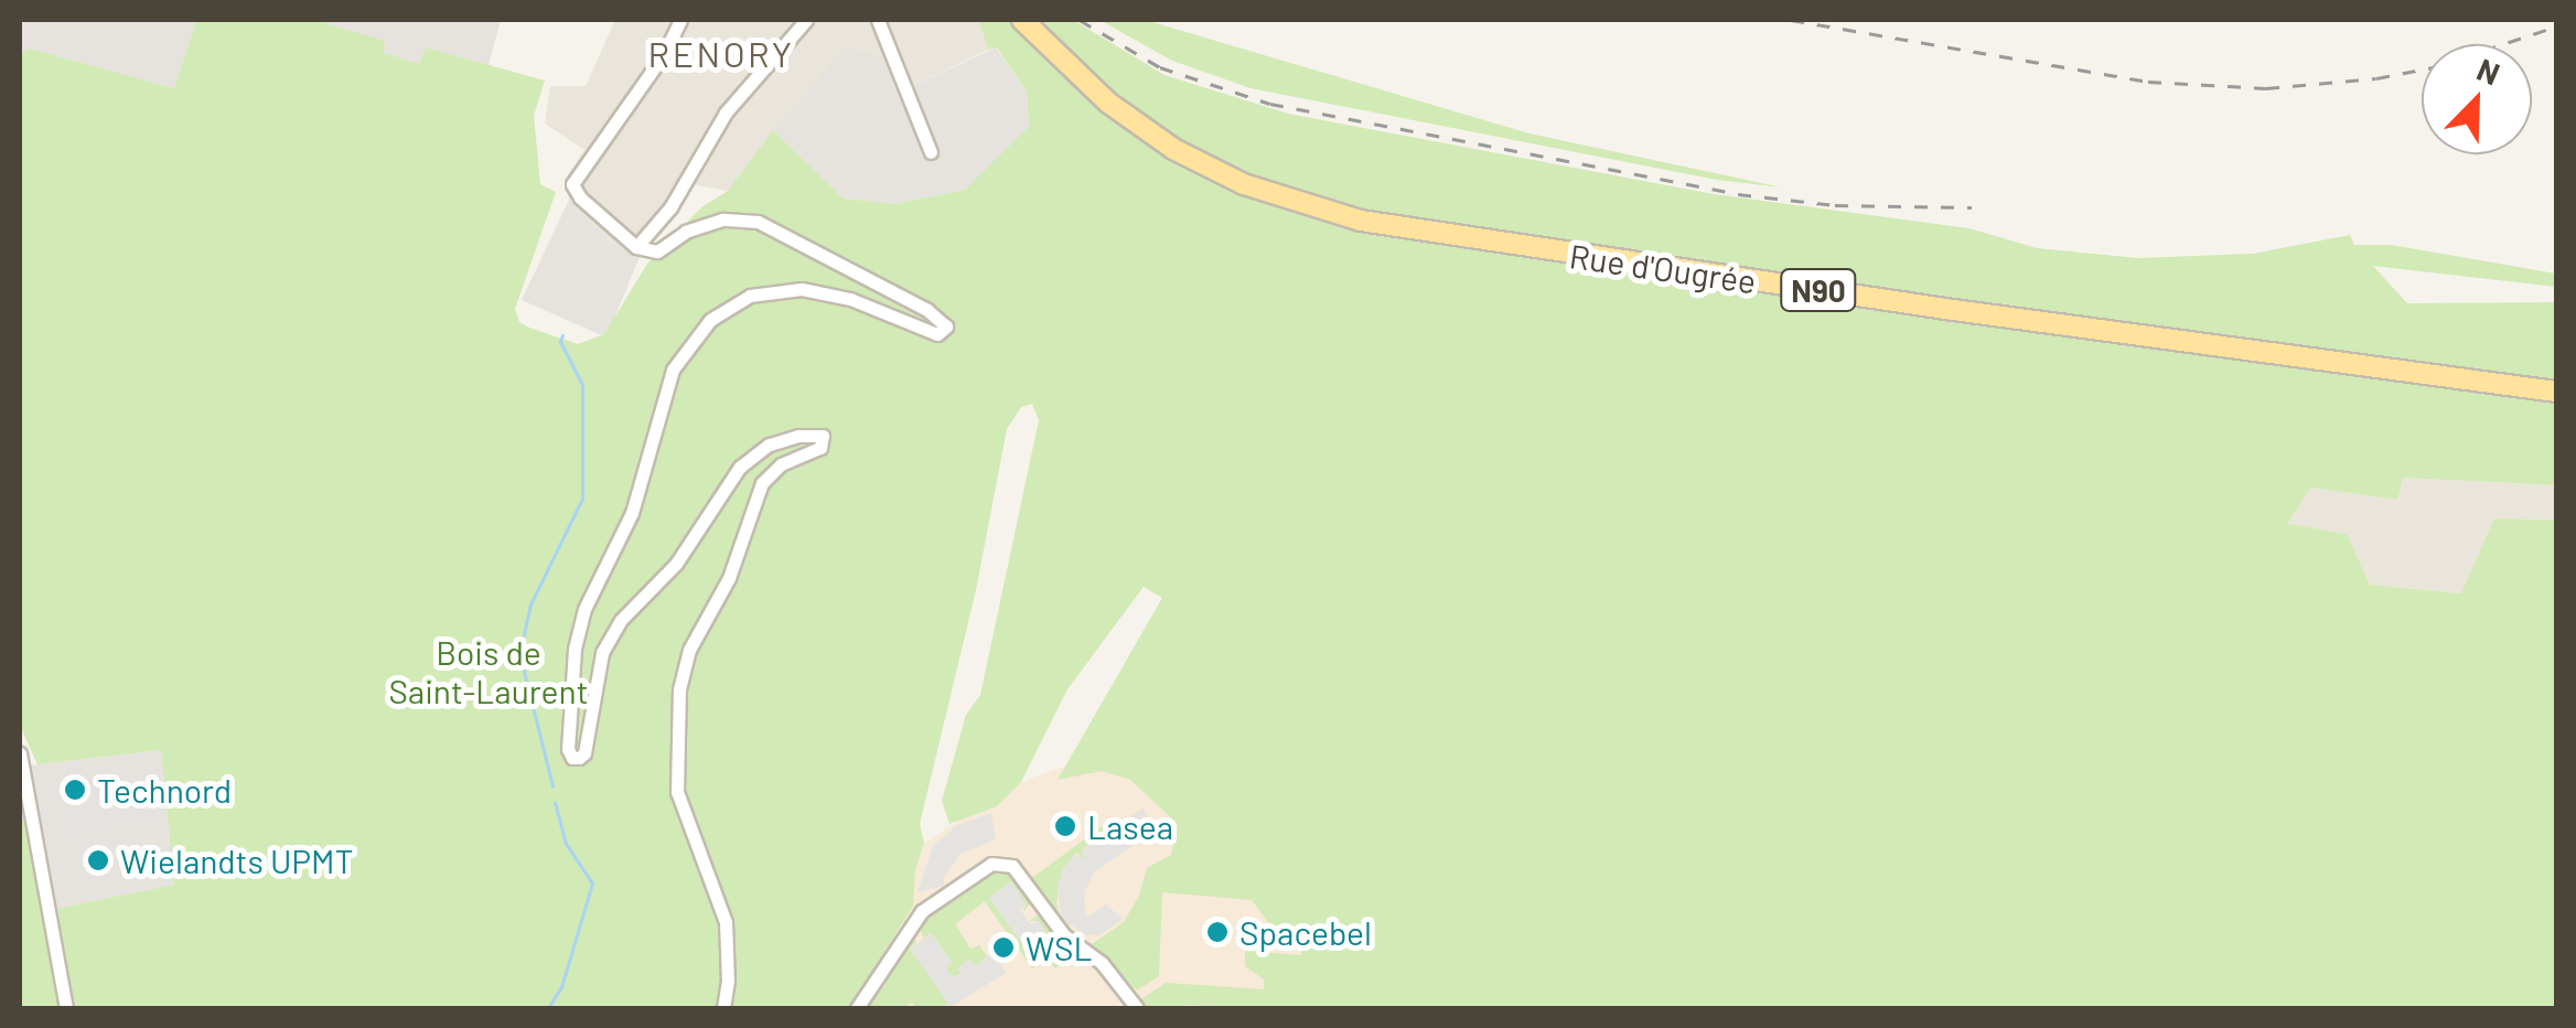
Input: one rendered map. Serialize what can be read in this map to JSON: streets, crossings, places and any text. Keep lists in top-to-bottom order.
{
  "streets": {
    "main road": ["Rue d'Ougrée", "N90"]
  },
  "districts": ["RENORY"],
  "parks": ["Bois de Saint-Laurent"],
  "places": [
    "Technord",
    "Lasea",
    "Wielandts UPMT",
    "Spacebel",
    "WSL"
  ],
  "north": "top right"
}
